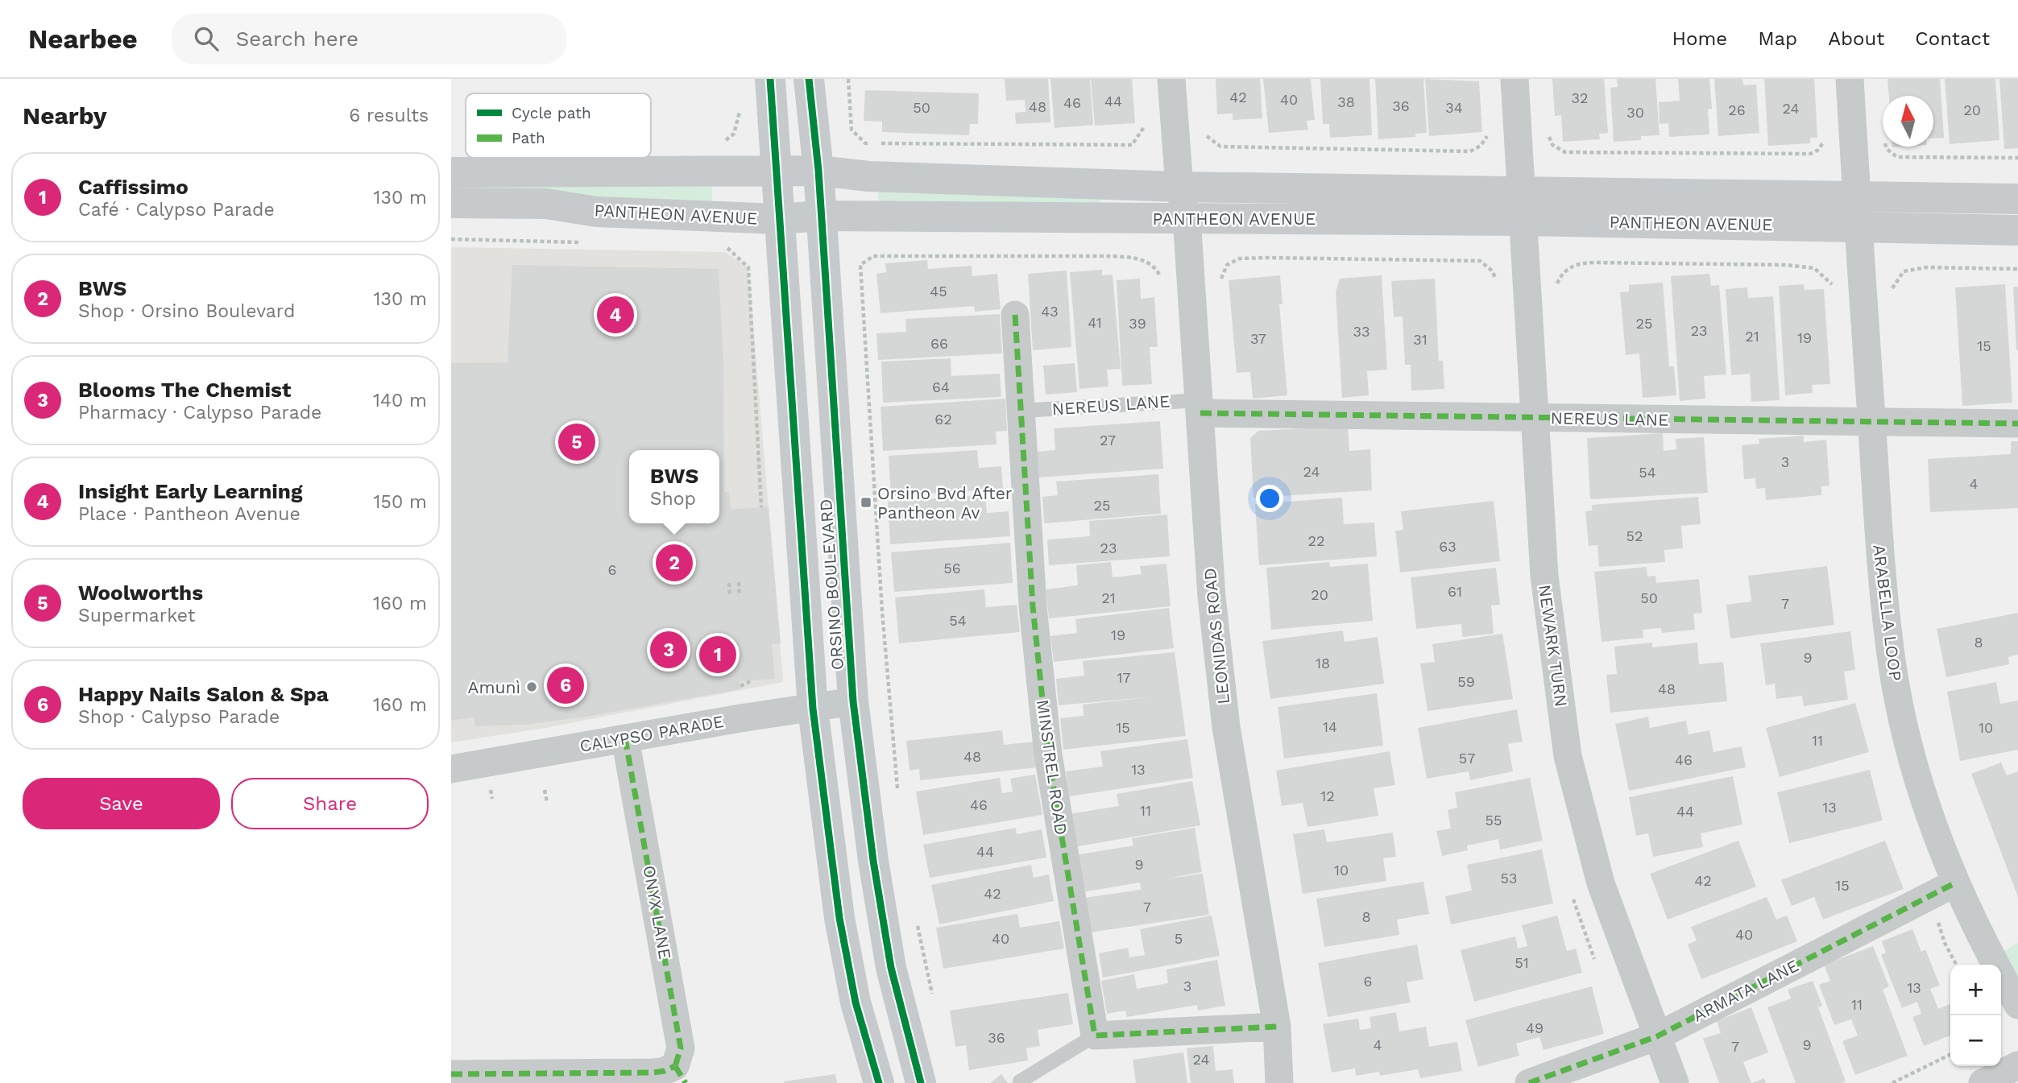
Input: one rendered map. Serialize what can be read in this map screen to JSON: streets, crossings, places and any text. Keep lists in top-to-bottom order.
{
  "streets": {
    "main road": ["PANTHEON AVENUE", "ORSINO BOULEVARD"],
    "street": [
      "NEREUS LANE",
      "ARABELLA LOOP",
      "LEONIDAS ROAD",
      "NEWARK TURN",
      "CALYPSO PARADE",
      "MINSTREL ROAD",
      "ONYX LANE",
      "ARMATA LANE"
    ]
  },
  "crossings": [
    ["PANTHEON AVENUE", "ORSINO BOULEVARD"],
    ["PANTHEON AVENUE", "ARABELLA LOOP"],
    ["PANTHEON AVENUE", "LEONIDAS ROAD"],
    ["PANTHEON AVENUE", "NEWARK TURN"],
    ["NEREUS LANE", "ARABELLA LOOP"],
    ["NEREUS LANE", "LEONIDAS ROAD"],
    ["NEREUS LANE", "NEWARK TURN"],
    ["NEREUS LANE", "MINSTREL ROAD"],
    ["ORSINO BOULEVARD", "CALYPSO PARADE"],
    ["ARABELLA LOOP", "ARMATA LANE"],
    ["NEWARK TURN", "ARMATA LANE"],
    ["CALYPSO PARADE", "ONYX LANE"]
  ],
  "places": {
    "transit": ["Orsino Bvd After Pantheon Av"],
    "other": ["Amunì"]
  },
  "house_numbers": [
    "42",
    "32",
    "40",
    "44",
    "38",
    "46",
    "36",
    "48",
    "50",
    "34",
    "24",
    "26",
    "20",
    "30",
    "45",
    "43",
    "41",
    "39",
    "25",
    "23",
    "33",
    "21",
    "19",
    "37",
    "31",
    "66",
    "15",
    "64",
    "62",
    "27",
    "3",
    "24",
    "54",
    "4",
    "25",
    "52",
    "22",
    "63",
    "23",
    "56",
    "6",
    "61",
    "20",
    "21",
    "50",
    "7",
    "54",
    "19",
    "8",
    "9",
    "18",
    "17",
    "59",
    "48",
    "14",
    "15",
    "10",
    "11",
    "48",
    "57",
    "46",
    "13",
    "12",
    "46",
    "13",
    "11",
    "44",
    "55",
    "44",
    "9",
    "10",
    "53",
    "42",
    "15",
    "42",
    "7",
    "8",
    "40",
    "40",
    "5",
    "51",
    "6",
    "3",
    "13",
    "11",
    "49",
    "36",
    "4",
    "9",
    "7",
    "24"
  ],
  "legend": ["Cycle path", "Path"],
  "north": "top",
  "page": {
    "header": "Nearbee",
    "search": "Search here",
    "nav": [
      "Home",
      "Map",
      "About",
      "Contact"
    ],
    "heading": ["Nearby", "6 results"],
    "list": [
      {
        "mark": "1",
        "name": "Caffissimo",
        "note": "Café · Calypso Parade",
        "value": "130 m"
      },
      {
        "mark": "2",
        "name": "BWS",
        "note": "Shop · Orsino Boulevard",
        "value": "130 m"
      },
      {
        "mark": "3",
        "name": "Blooms The Chemist",
        "note": "Pharmacy · Calypso Parade",
        "value": "140 m"
      },
      {
        "mark": "4",
        "name": "Insight Early Learning",
        "note": "Place · Pantheon Avenue",
        "value": "150 m"
      },
      {
        "mark": "5",
        "name": "Woolworths",
        "note": "Supermarket",
        "value": "160 m"
      },
      {
        "mark": "6",
        "name": "Happy Nails Salon & Spa",
        "note": "Shop · Calypso Parade",
        "value": "160 m"
      }
    ],
    "pins": [
      "4",
      "5",
      "2",
      "3",
      "1",
      "6"
    ],
    "popup": ["BWS", "Shop"],
    "buttons": ["Save", "Share"],
    "map_buttons": ["+", "−"]
  }
}
